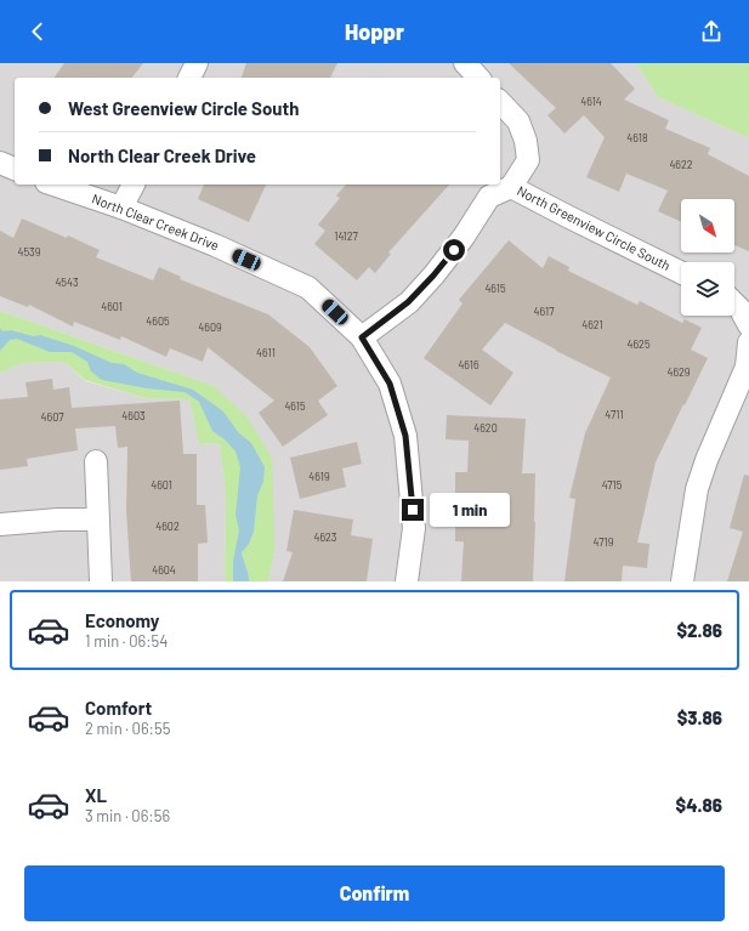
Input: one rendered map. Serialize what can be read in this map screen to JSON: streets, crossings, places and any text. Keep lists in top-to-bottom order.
{
  "streets": {
    "street": ["North Clear Creek Drive", "North Greenview Circle South"]
  },
  "house_numbers": [
    "4614",
    "4618",
    "4622",
    "14127",
    "4539",
    "4543",
    "4615",
    "4601",
    "4617",
    "4605",
    "4621",
    "4609",
    "4625",
    "4611",
    "4616",
    "4629",
    "4615",
    "4711",
    "4603",
    "4607",
    "4620",
    "4619",
    "4601",
    "4715",
    "4602",
    "4623",
    "4719",
    "4604"
  ],
  "north": "bottom right",
  "page": {
    "header": "Hoppr",
    "banner": ["West Greenview Circle South", "North Clear Creek Drive"],
    "bubble": "1 min",
    "list": [
      {
        "name": "Economy",
        "note": "1 min · 06:54",
        "value": "$2.86"
      },
      {
        "name": "Comfort",
        "note": "2 min · 06:55",
        "value": "$3.86"
      },
      {
        "name": "XL",
        "note": "3 min · 06:56",
        "value": "$4.86"
      }
    ],
    "buttons": "Confirm"
  }
}
